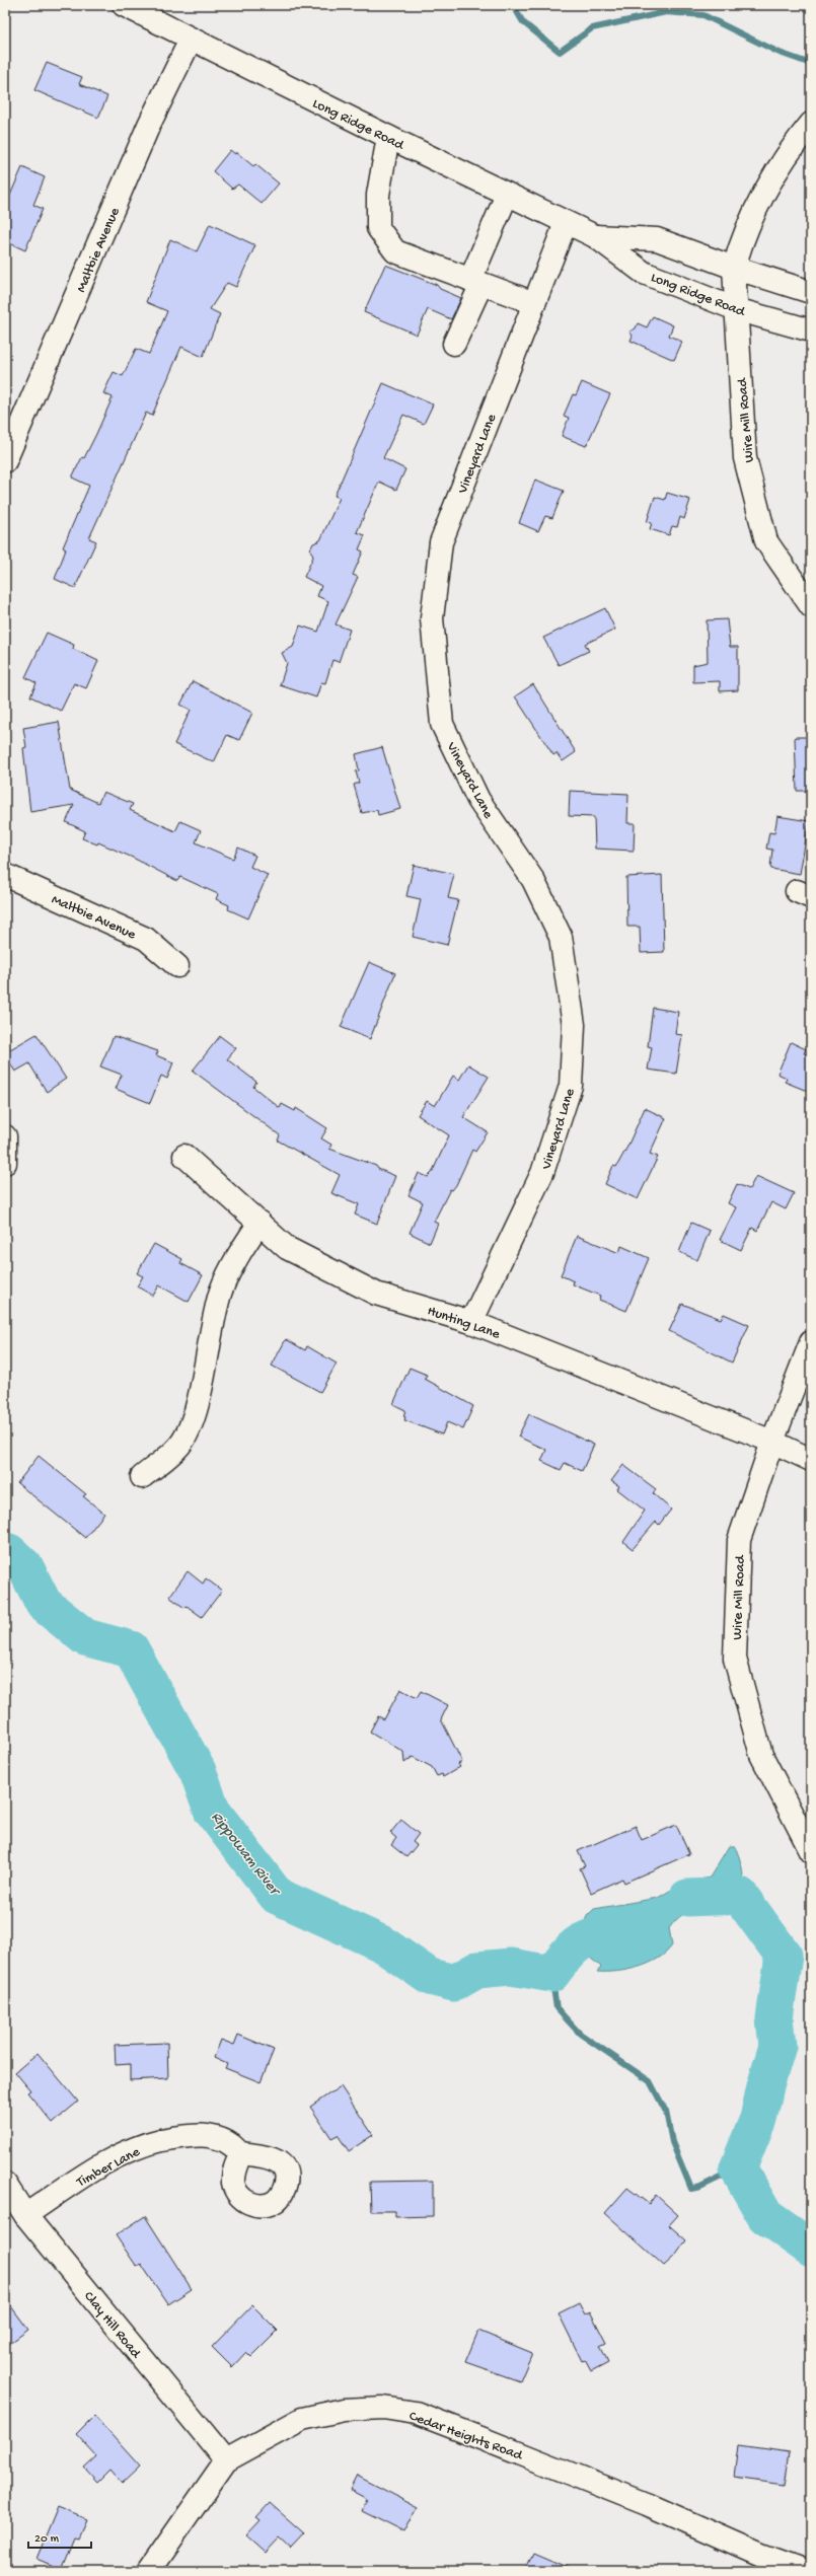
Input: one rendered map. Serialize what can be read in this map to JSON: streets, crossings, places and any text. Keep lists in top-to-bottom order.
{
  "streets": {
    "main road": [
      "Long Ridge Road",
      "Maltbie Avenue",
      "Wire Mill Road",
      "Vineyard Lane",
      "Hunting Lane",
      "Timber Lane",
      "Clay Hill Road",
      "Cedar Heights Road"
    ]
  },
  "crossings": [
    ["Long Ridge Road", "Maltbie Avenue"],
    ["Long Ridge Road", "Wire Mill Road"],
    ["Long Ridge Road", "Vineyard Lane"],
    ["Wire Mill Road", "Hunting Lane"],
    ["Vineyard Lane", "Hunting Lane"],
    ["Timber Lane", "Clay Hill Road"],
    ["Clay Hill Road", "Cedar Heights Road"]
  ],
  "water": ["Rippowam River"],
  "scale_bar": "20 m"
}
